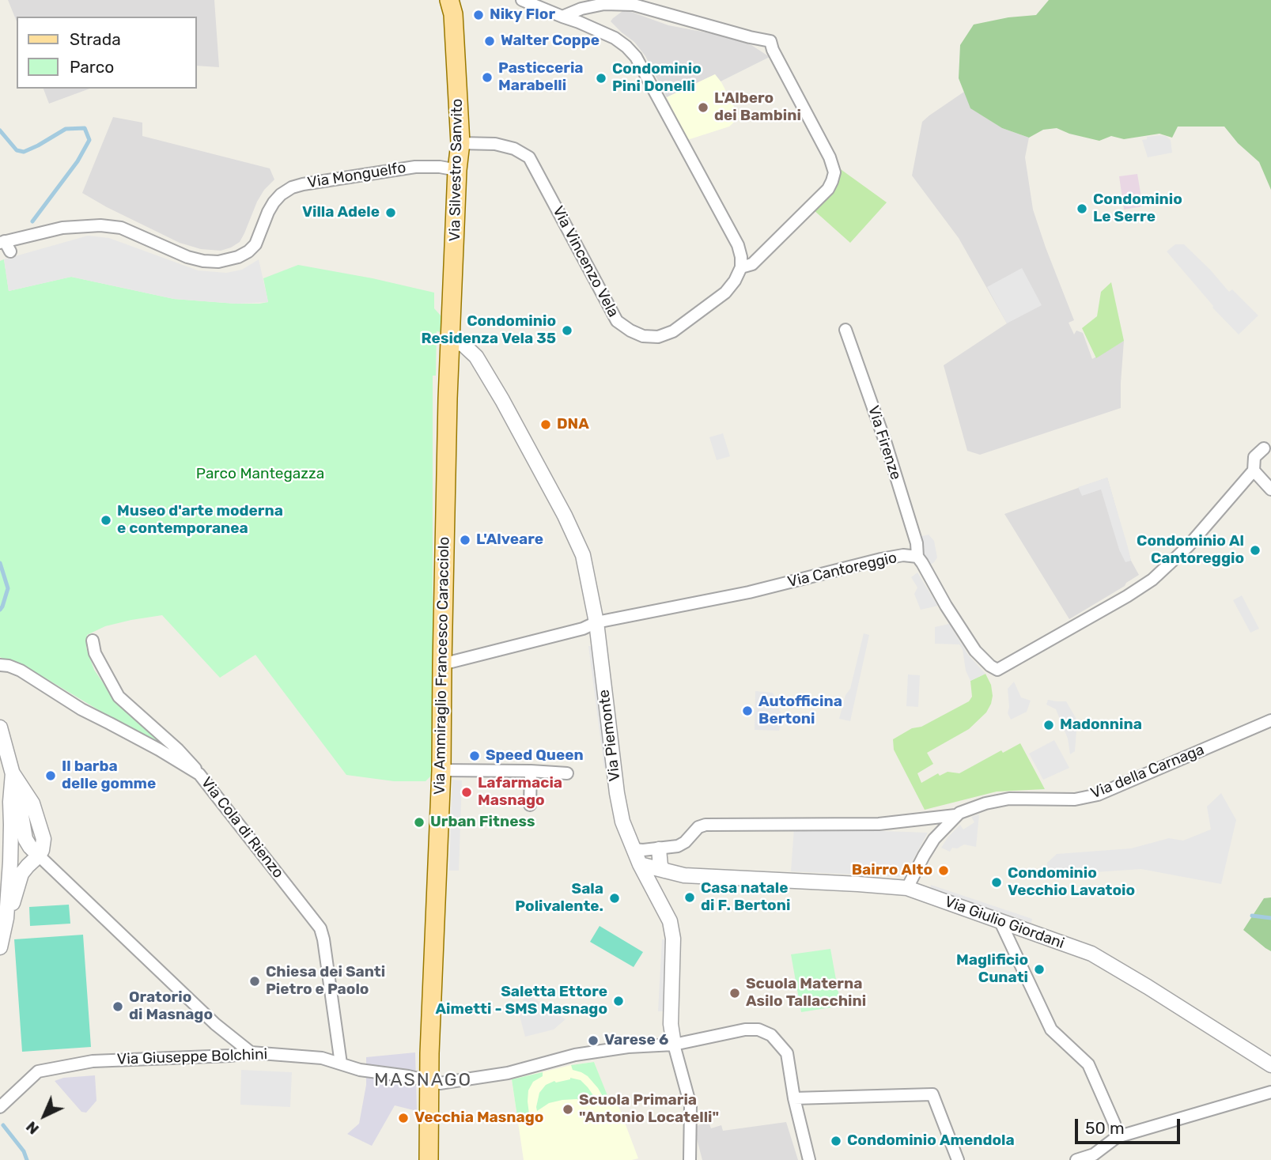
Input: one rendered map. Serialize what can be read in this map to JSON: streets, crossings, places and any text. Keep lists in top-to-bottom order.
{
  "streets": {
    "main road": ["Via Silvestro Sanvito", "Via Ammiraglio Francesco Caracciolo"],
    "street": [
      "Via Monguelfo",
      "Via Vincenzo Vela",
      "Via Firenze",
      "Via Cantoreggio",
      "Via Piemonte",
      "Via della Carnaga",
      "Via Cola di Rienzo",
      "Via Giulio Giordani",
      "Via Giuseppe Bolchini"
    ]
  },
  "crossings": [
    ["Via Silvestro Sanvito", "Via Monguelfo"],
    ["Via Silvestro Sanvito", "Via Vincenzo Vela"],
    ["Via Silvestro Sanvito", "Via Ammiraglio Francesco Caracciolo"],
    ["Via Silvestro Sanvito", "Via Piemonte"],
    ["Via Firenze", "Via Cantoreggio"],
    ["Via Cantoreggio", "Via Ammiraglio Francesco Caracciolo"],
    ["Via Cantoreggio", "Via Piemonte"],
    ["Via Ammiraglio Francesco Caracciolo", "Via Piemonte"],
    ["Via Ammiraglio Francesco Caracciolo", "Via Giuseppe Bolchini"],
    ["Via Piemonte", "Via della Carnaga"],
    ["Via Piemonte", "Via Giulio Giordani"],
    ["Via Piemonte", "Via Giuseppe Bolchini"],
    ["Via della Carnaga", "Via Giulio Giordani"],
    ["Via Cola di Rienzo", "Via Giuseppe Bolchini"]
  ],
  "districts": ["MASNAGO"],
  "parks": ["Parco Mantegazza"],
  "places": [
    "Niky Flor",
    "Walter Coppe",
    "Pasticceria Marabelli",
    "Condominio Pini Donelli",
    "L'Albero dei Bambini",
    "Condominio Le Serre",
    "Villa Adele",
    "Condominio Residenza Vela 35",
    "DNA",
    "Museo d'arte moderna e contemporanea",
    "L'Alveare",
    "Condominio Al Cantoreggio",
    "Autofficina Bertoni",
    "Madonnina",
    "Speed Queen",
    "Il barba delle gomme",
    "Lafarmacia Masnago",
    "Urban Fitness",
    "Bairro Alto",
    "Condominio Vecchio Lavatoio",
    "Casa natale di F. Bertoni",
    "Sala Polivalente.",
    "Maglificio Cunati",
    "Chiesa dei Santi Pietro e Paolo",
    "Scuola Materna Asilo Tallacchini",
    "Saletta Ettore Aimetti - SMS Masnago",
    "Oratorio di Masnago",
    "Varese 6",
    "Scuola Primaria \"Antonio Locatelli\"",
    "Vecchia Masnago",
    "Condominio Amendola"
  ],
  "legend": ["Strada", "Parco"],
  "scale_bar": "50 m",
  "north": "bottom left"
}
